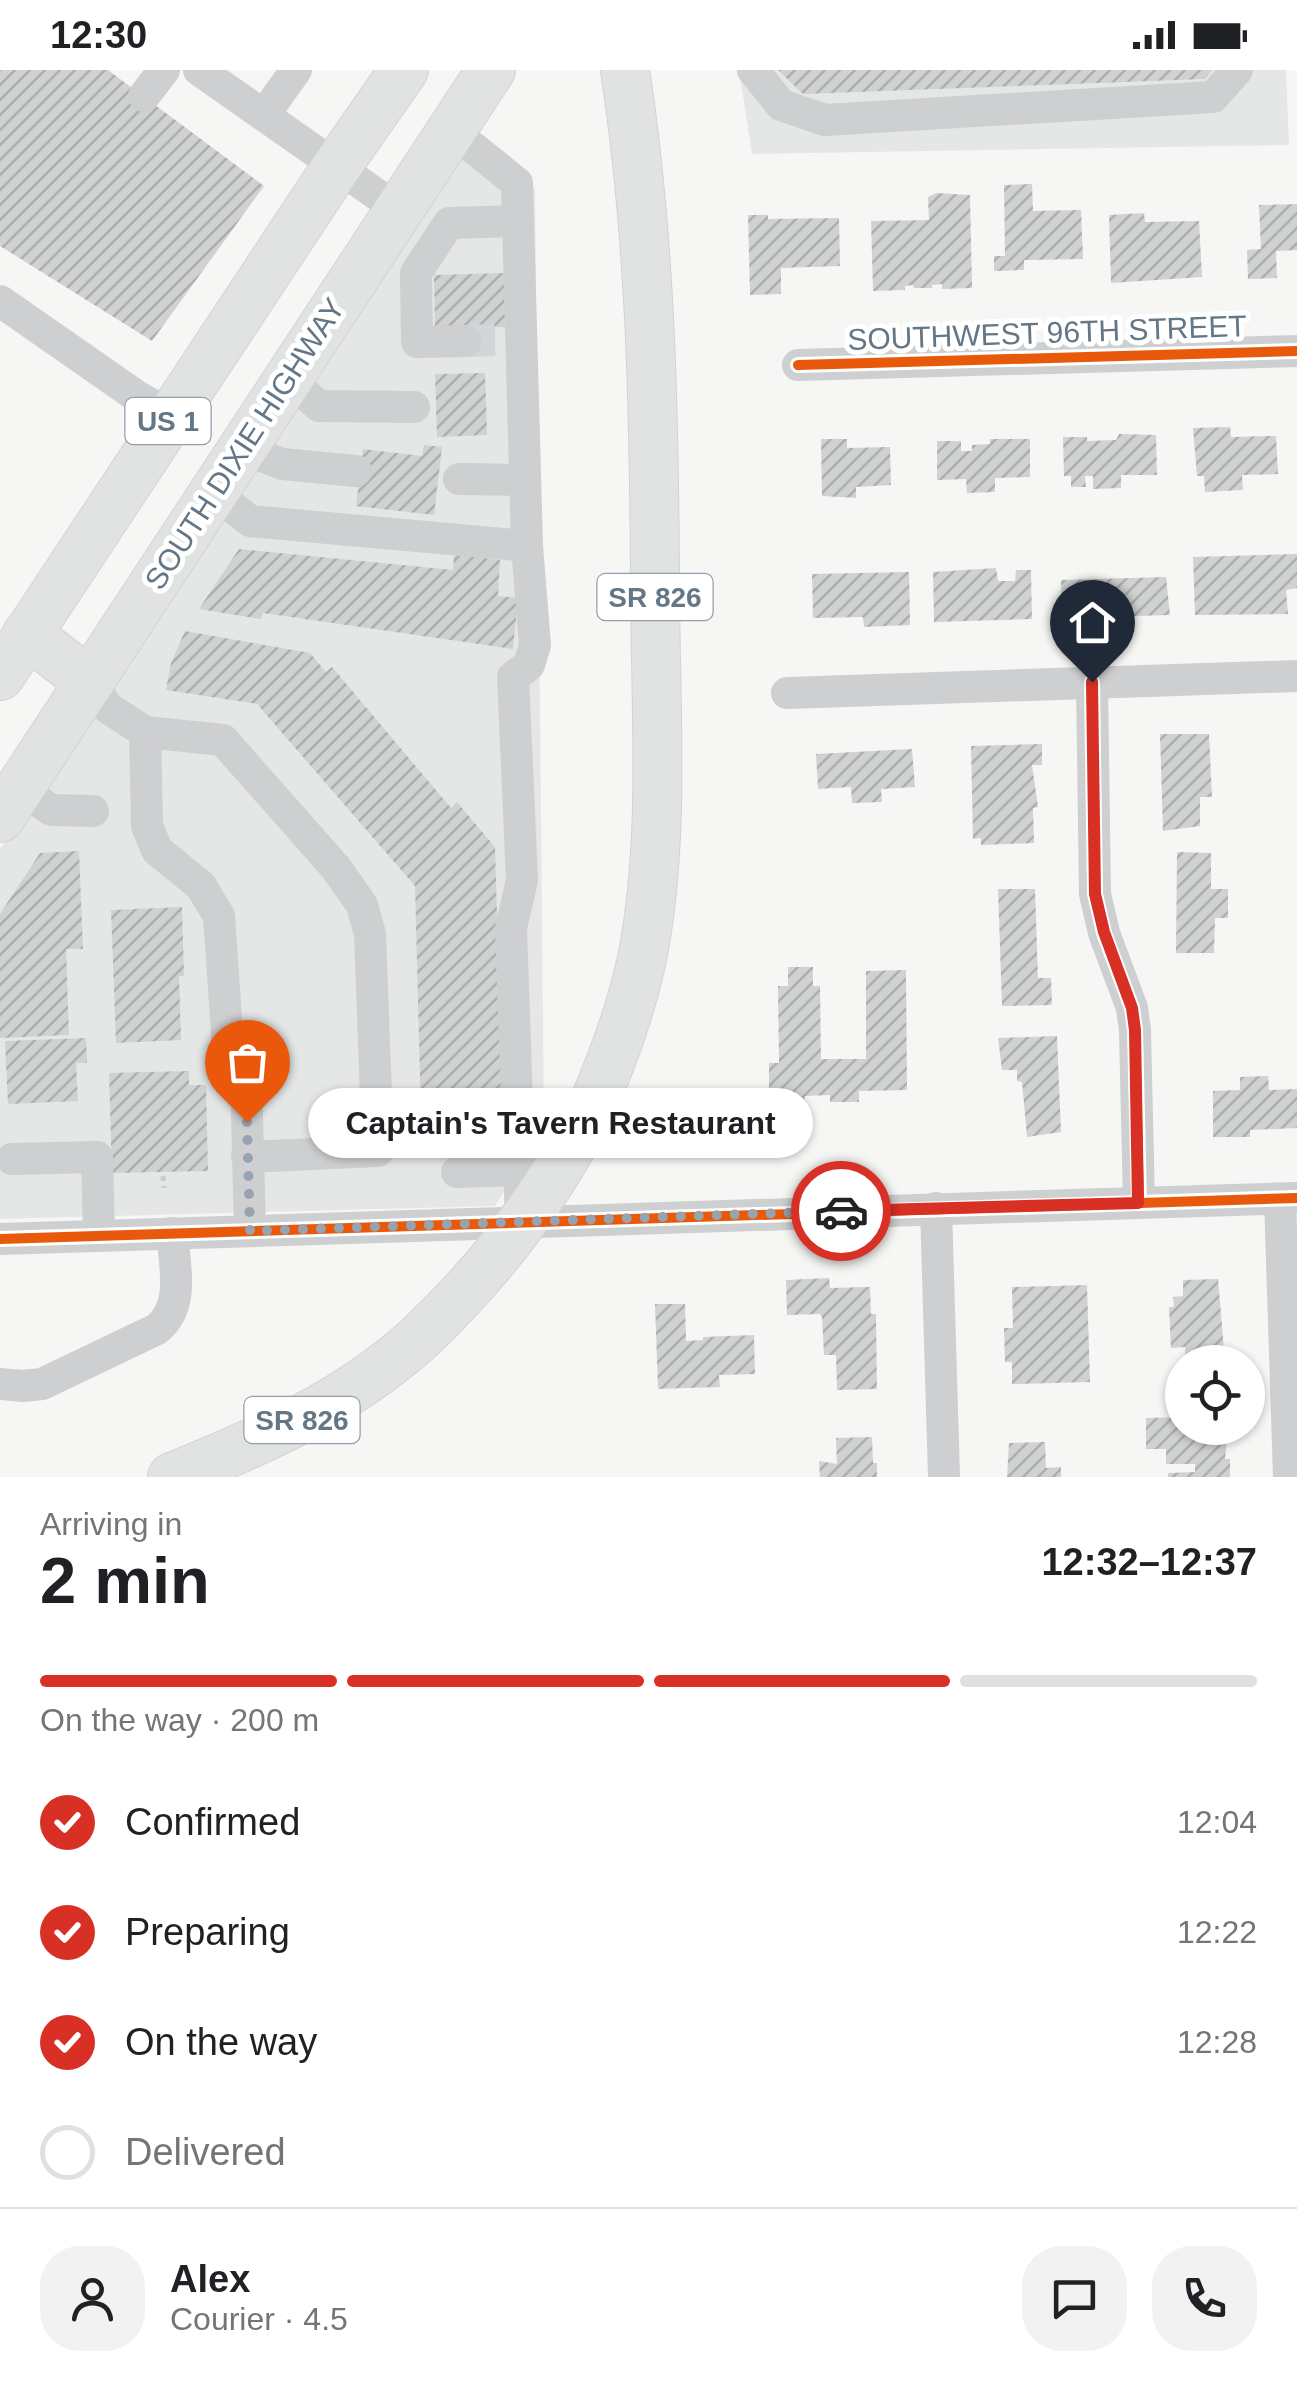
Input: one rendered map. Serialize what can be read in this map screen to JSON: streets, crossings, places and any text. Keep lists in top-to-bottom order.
{
  "streets": {
    "highway": ["US 1", "SOUTH DIXIE HIGHWAY", "SR 826"],
    "street": ["SOUTHWEST 96TH STREET"]
  },
  "places": ["Captain's Tavern Restaurant"],
  "page": {
    "status": "12:30",
    "bubble": "Captain's Tavern Restaurant",
    "heading": ["2 min", "Arriving in", "12:32–12:37"],
    "panel": ["Alex", "Courier · 4.5"],
    "bar": "On the way · 200 m",
    "list": [
      ["Confirmed", "12:04"],
      ["Preparing", "12:22"],
      ["On the way", "12:28"],
      "Delivered"
    ]
  }
}
